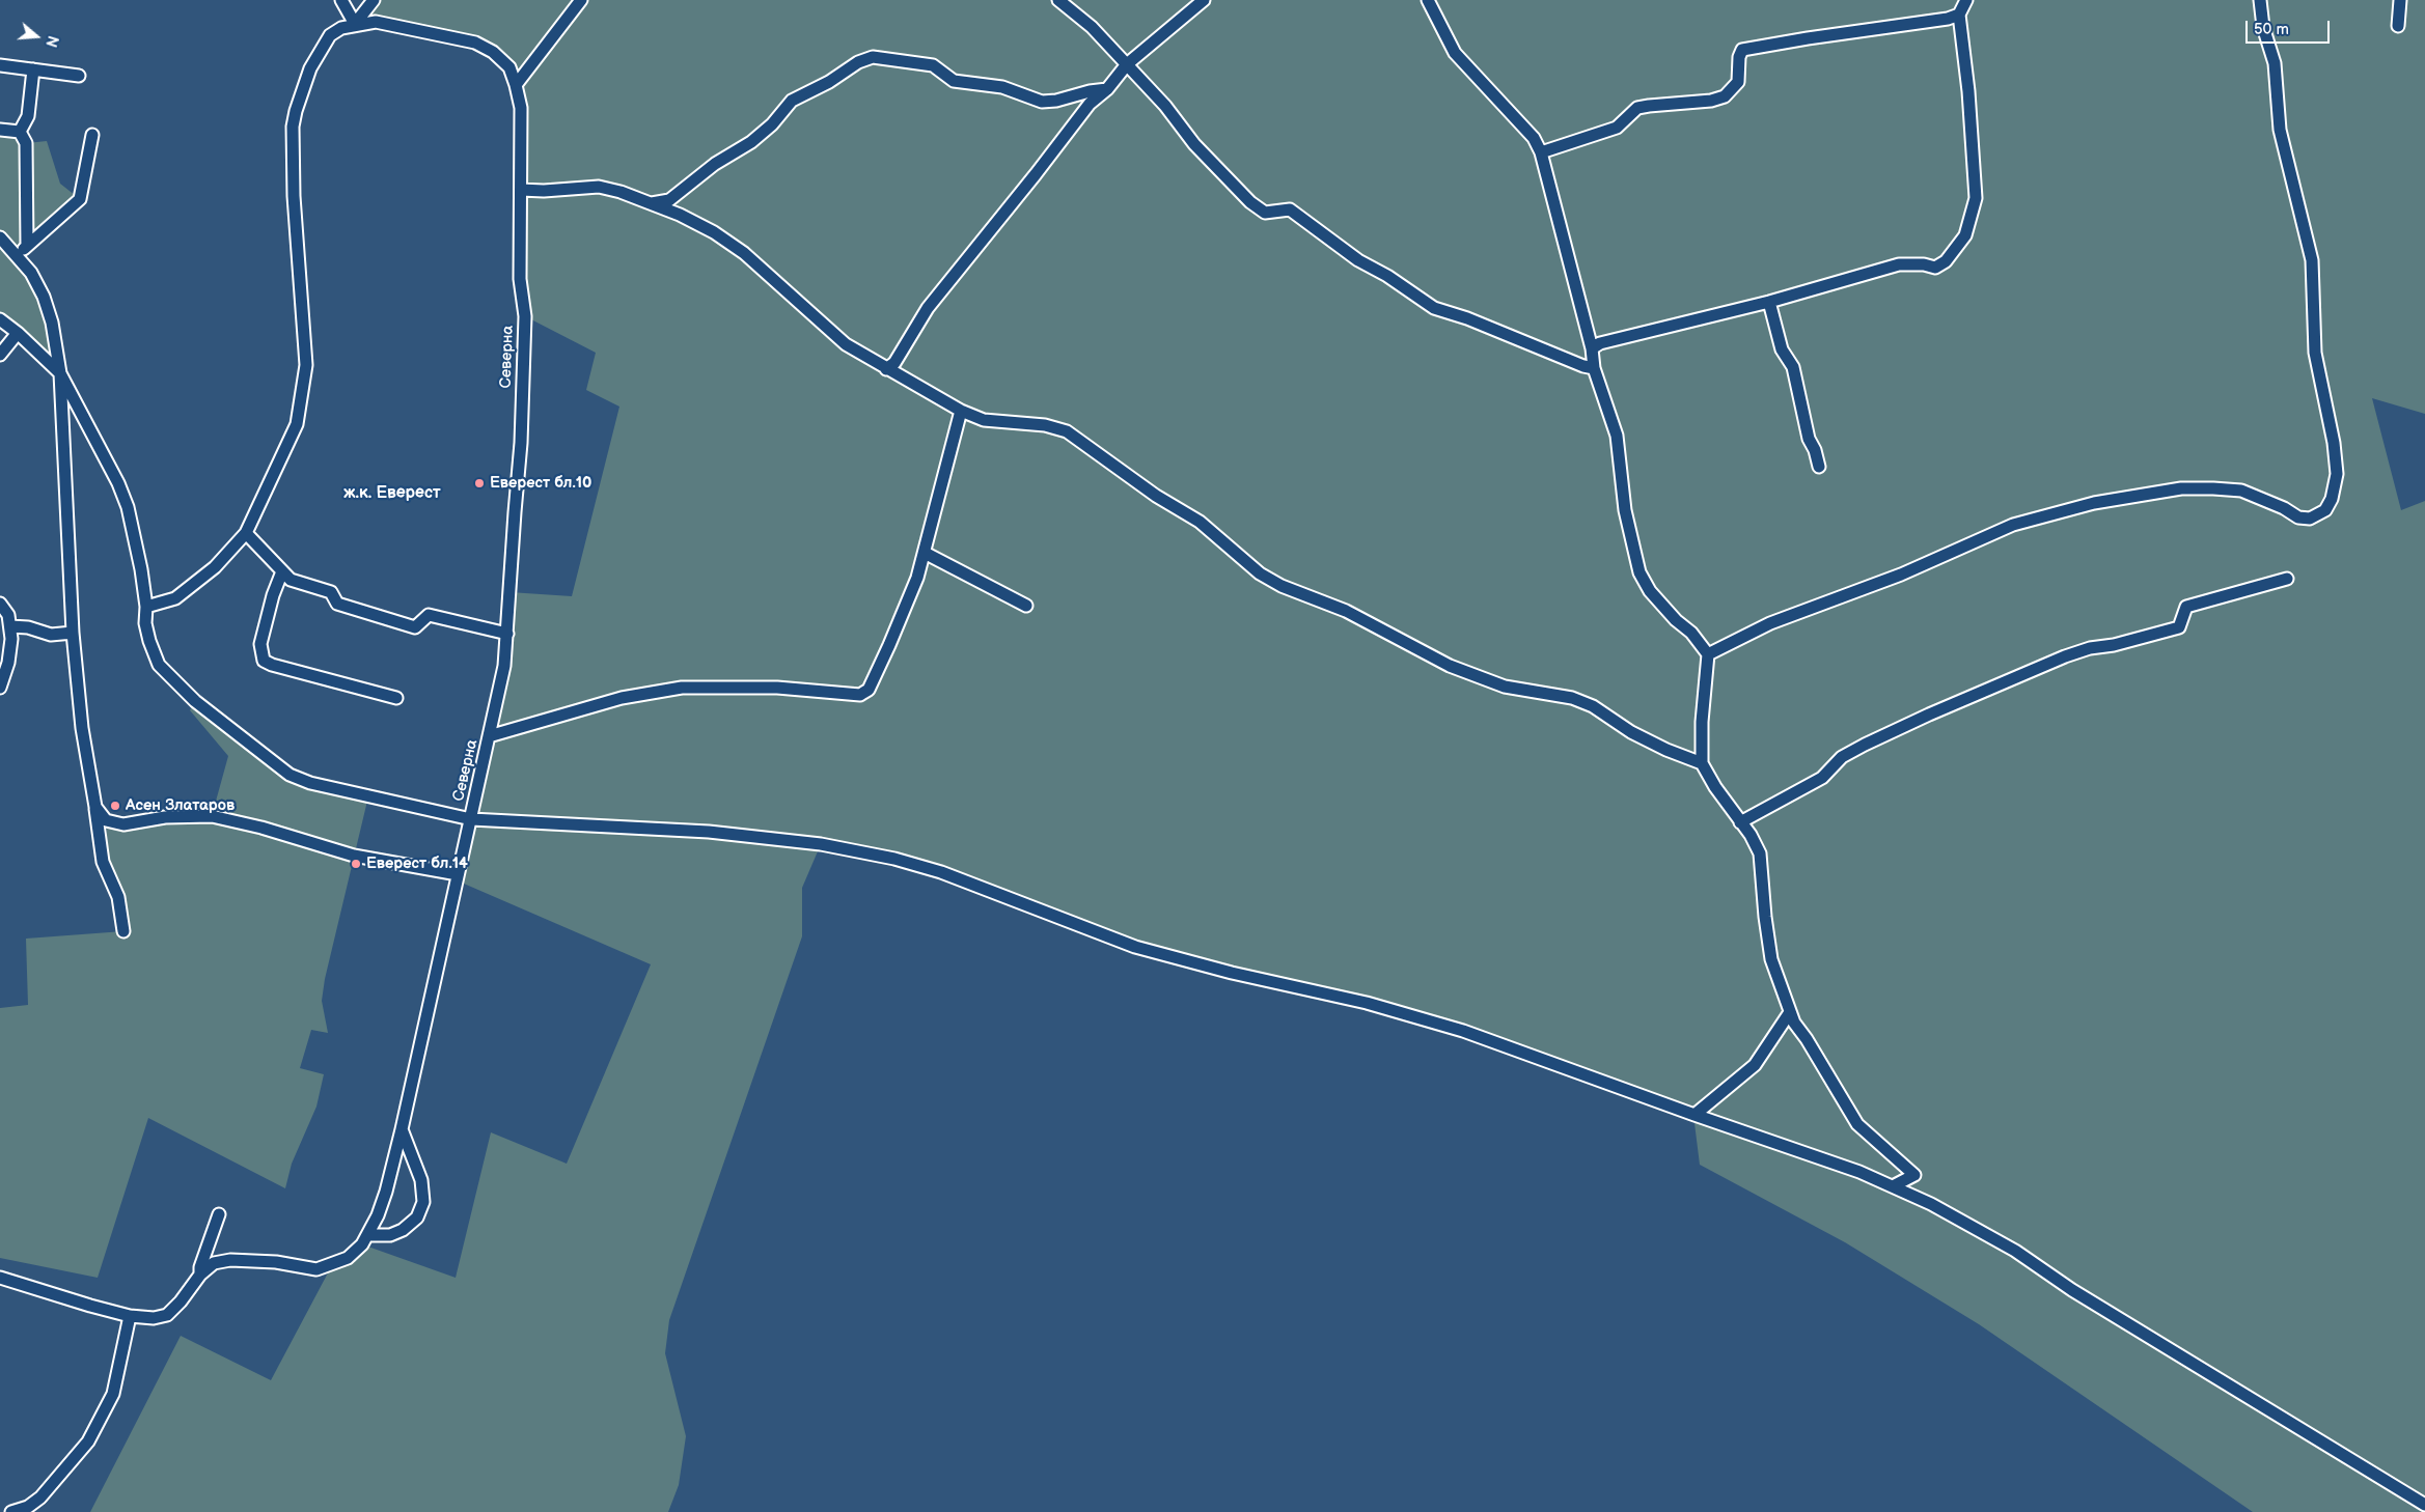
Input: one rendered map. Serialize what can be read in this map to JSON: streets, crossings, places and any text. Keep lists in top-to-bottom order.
{
  "streets": {
    "street": ["Северна"]
  },
  "districts": ["ж.к. Еверест"],
  "places": ["Еверест бл.10", "Асен Златаров", "Еверест бл.14"],
  "scale_bar": "50 m",
  "north": "right"
}
